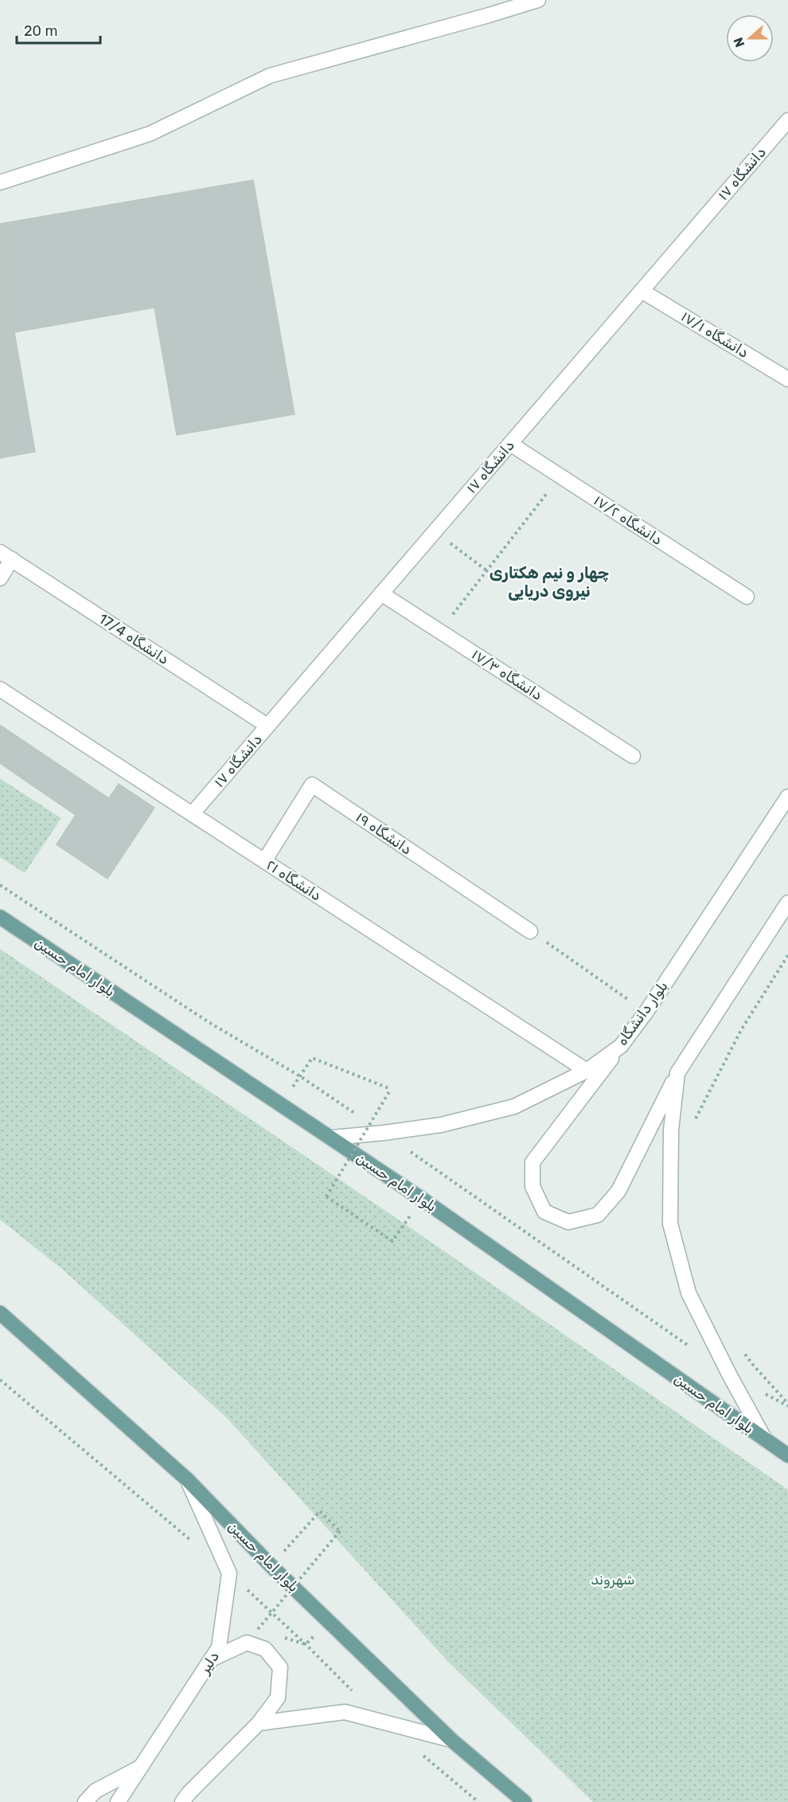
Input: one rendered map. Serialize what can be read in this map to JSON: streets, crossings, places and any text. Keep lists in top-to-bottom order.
{
  "streets": {
    "main road": ["بلوار امام حسین"],
    "street": [
      "دانشگاه ۱۷",
      "دانشگاه ۱۷/۱",
      "دانشگاه ۱۷/۲",
      "دانشگاه 17/4",
      "دانشگاه ۱۷/۳",
      "دانشگاه ۱۹",
      "دانشگاه ۲۱",
      "بلوار دانشگاه",
      "دلیر"
    ]
  },
  "crossings": [
    ["دانشگاه ۱۷", "دانشگاه ۱۷/۱"],
    ["دانشگاه ۱۷", "دانشگاه ۱۷/۲"],
    ["دانشگاه ۱۷", "دانشگاه 17/4"],
    ["دانشگاه ۱۷", "دانشگاه ۱۷/۳"],
    ["دانشگاه ۱۷", "دانشگاه ۲۱"],
    ["دانشگاه ۱۹", "دانشگاه ۲۱"],
    ["دانشگاه ۲۱", "بلوار دانشگاه"],
    ["بلوار امام حسین", "بلوار دانشگاه"],
    ["بلوار امام حسین", "دلیر"]
  ],
  "districts": ["چهار و نیم هکتاری نیروی دریایی"],
  "parks": ["شهروند"],
  "scale_bar": "20 m",
  "north": "left"
}
